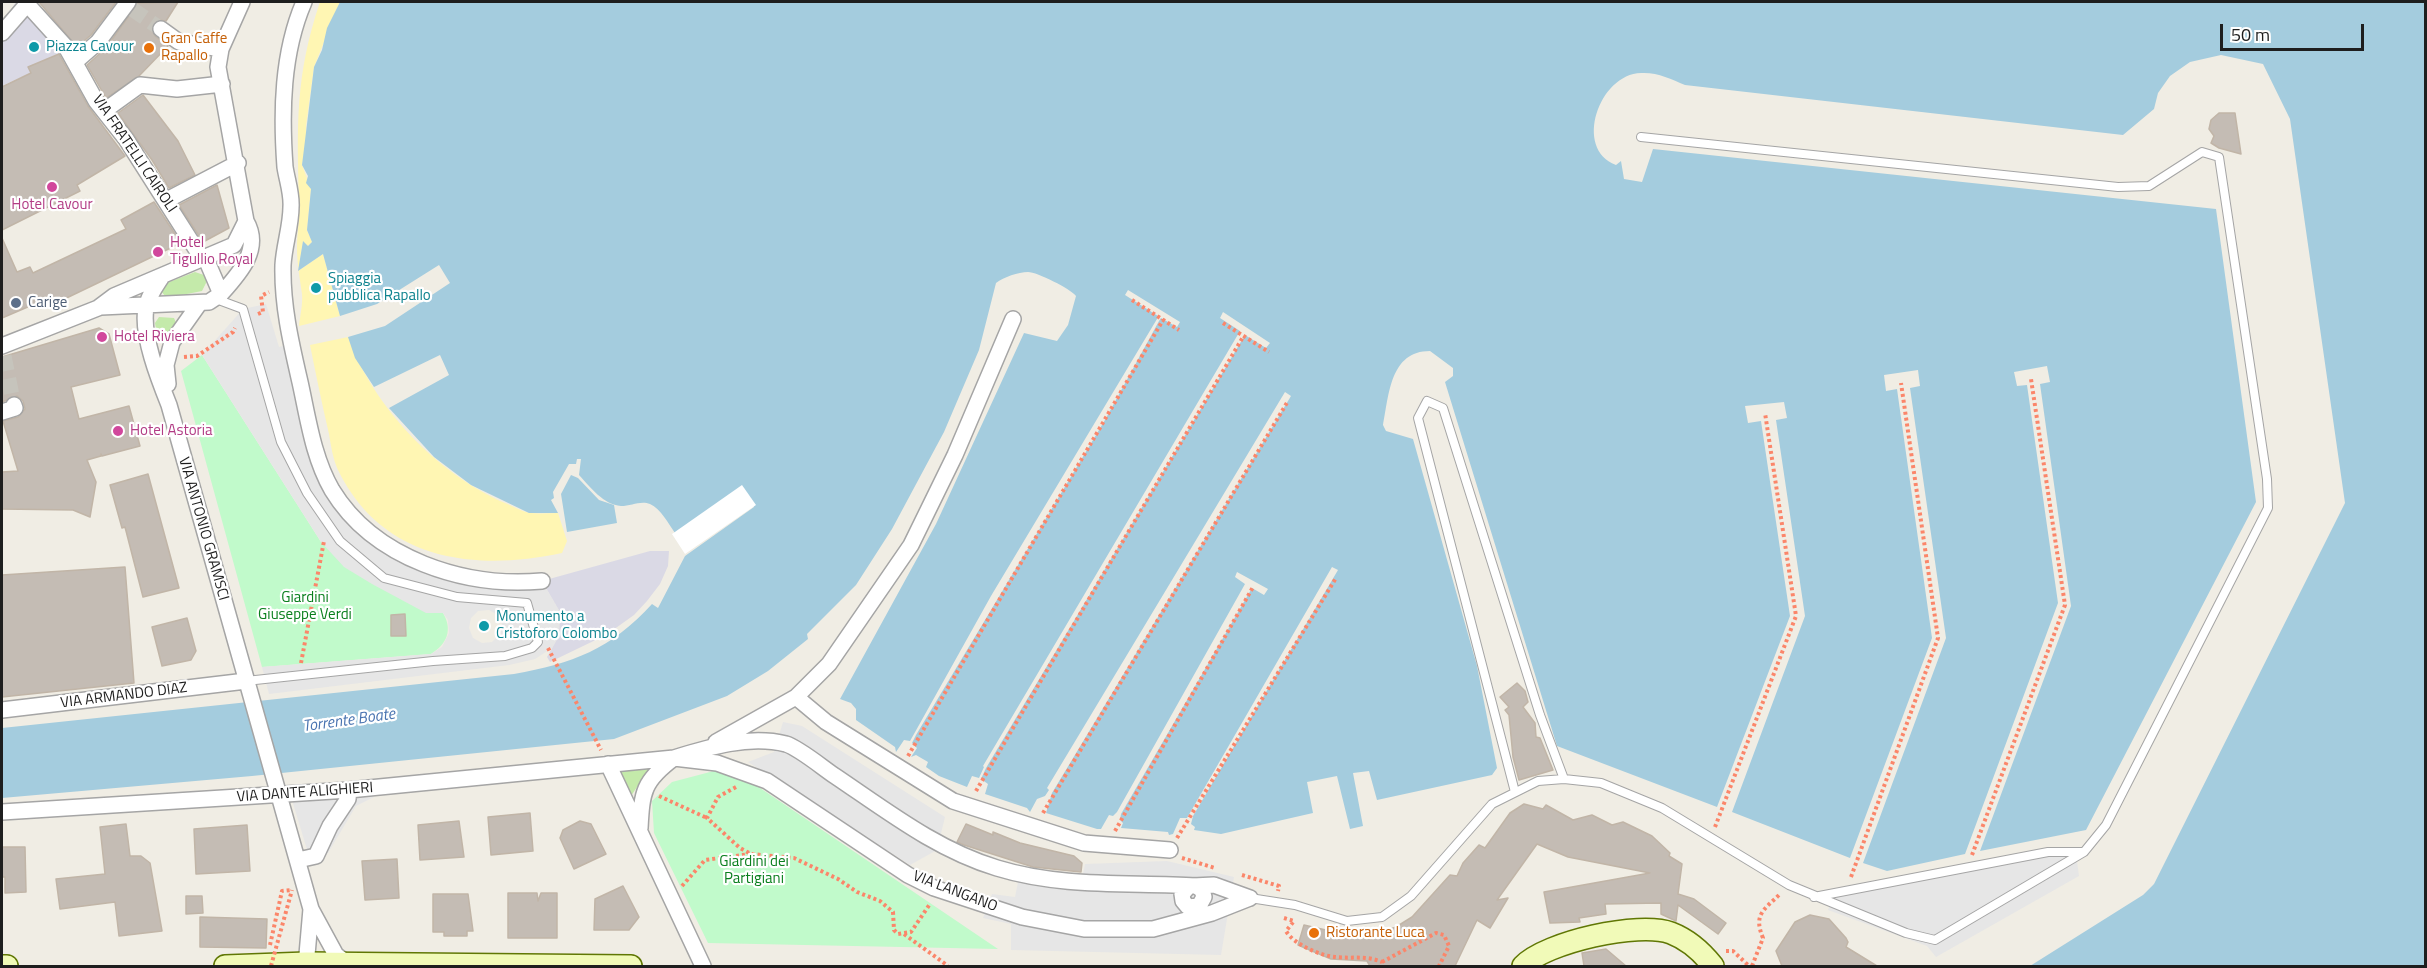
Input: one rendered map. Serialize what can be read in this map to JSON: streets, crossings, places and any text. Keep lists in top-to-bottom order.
{
  "streets": {
    "street": [
      "VIA FRATELLI CAIROLI",
      "VIA ANTONIO GRAMSCI",
      "VIA ARMANDO DIAZ",
      "VIA DANTE ALIGHIERI",
      "VIA LANGANO"
    ]
  },
  "crossings": [
    ["VIA ANTONIO GRAMSCI", "VIA ARMANDO DIAZ"],
    ["VIA ANTONIO GRAMSCI", "VIA DANTE ALIGHIERI"],
    ["VIA DANTE ALIGHIERI", "VIA LANGANO"]
  ],
  "water": ["Torrente Boate"],
  "parks": ["Giardini Giuseppe Verdi", "Giardini dei Partigiani"],
  "places": [
    "Piazza Cavour",
    "Gran Caffe Rapallo",
    "Hotel Cavour",
    "Hotel Tigullio Royal",
    "Spiaggia pubblica Rapallo",
    "Carige",
    "Hotel Riviera",
    "Hotel Astoria",
    "Monumento a Cristoforo Colombo",
    "Ristorante Luca"
  ],
  "scale_bar": "50 m"
}
